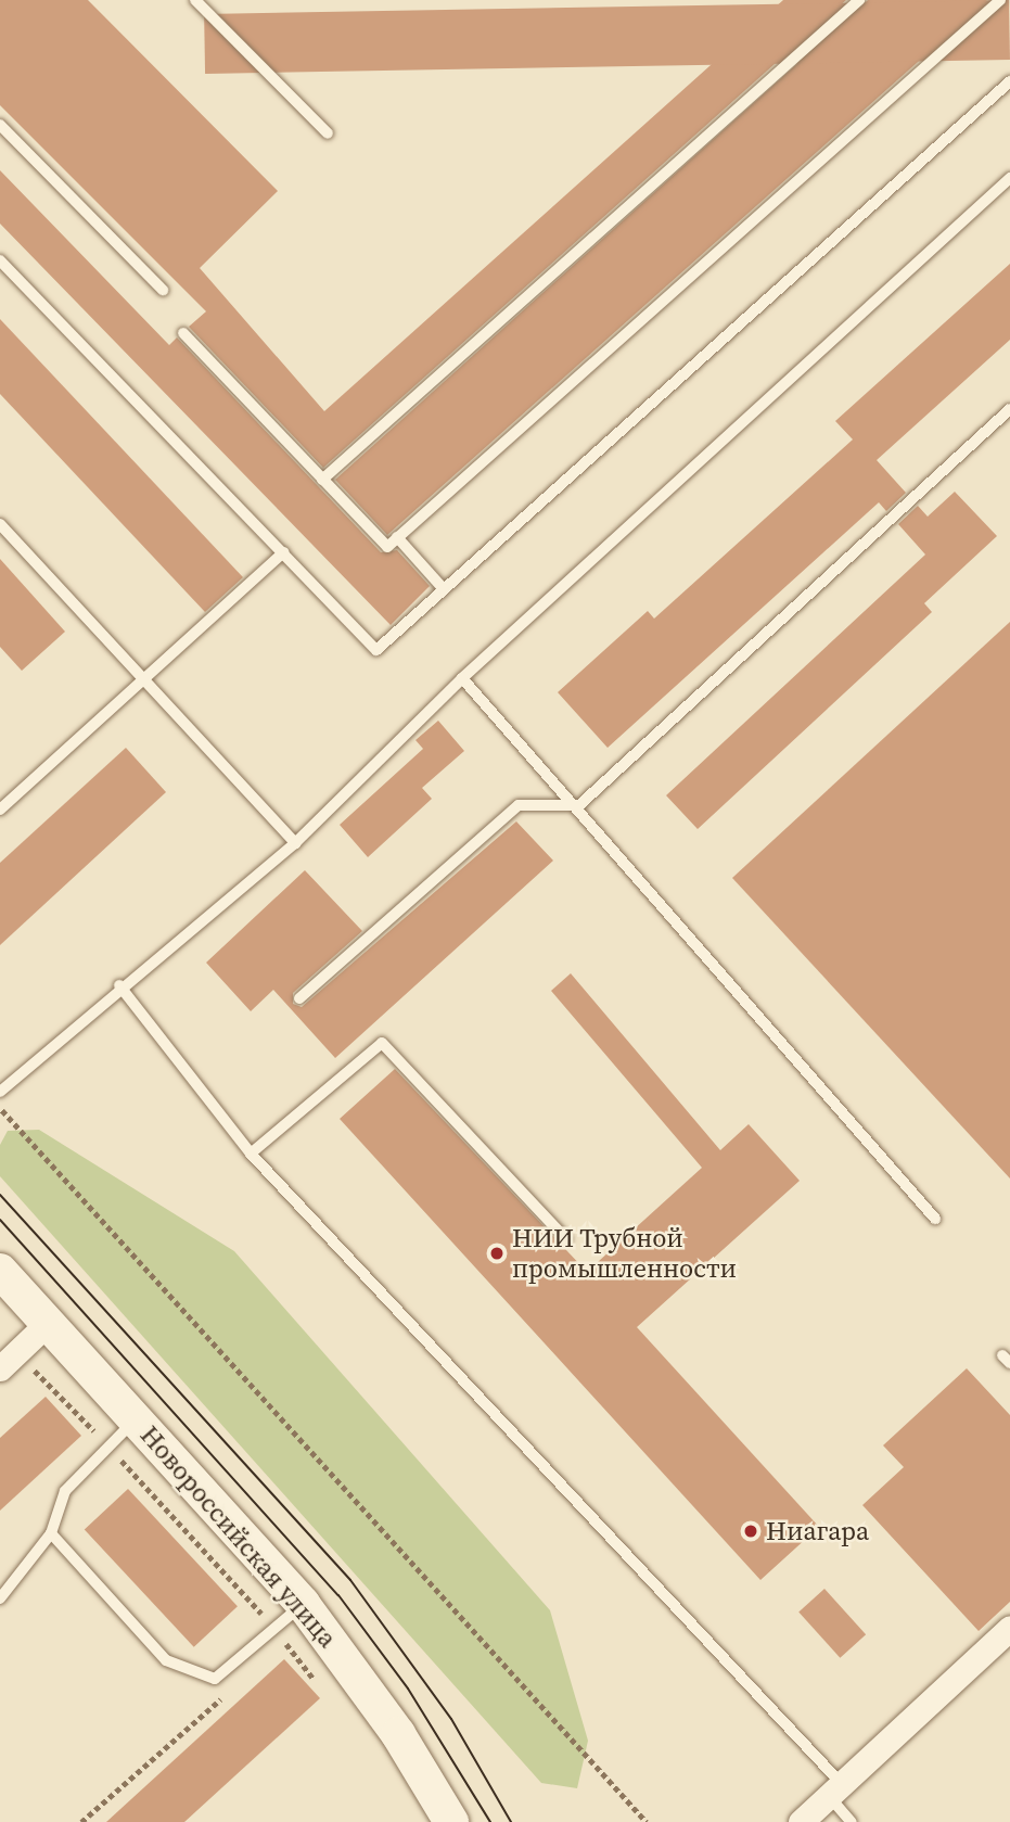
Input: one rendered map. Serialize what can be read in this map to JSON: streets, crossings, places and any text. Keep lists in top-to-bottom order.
{
  "streets": {
    "main road": ["Новороссийская улица"]
  },
  "places": ["НИИ Трубной промышленности", "Ниагара"]
}
